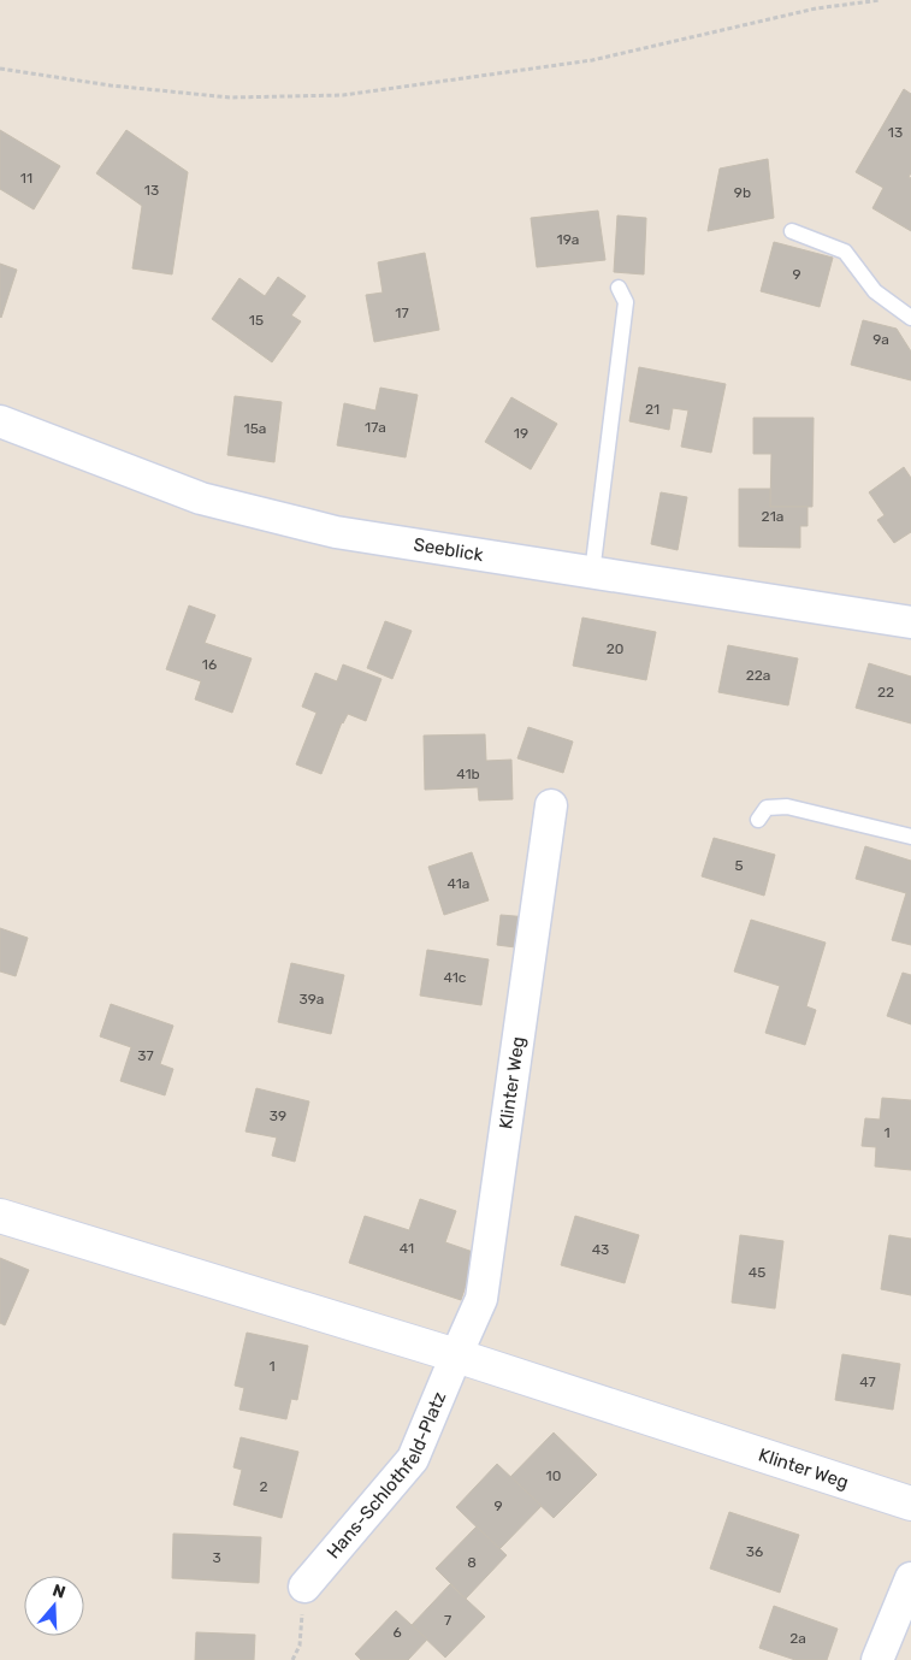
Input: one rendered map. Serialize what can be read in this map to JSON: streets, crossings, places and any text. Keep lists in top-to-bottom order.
{
  "streets": {
    "street": ["Seeblick", "Klinter Weg", "Hans-Schlothfeld-Platz"]
  },
  "crossings": [
    ["Klinter Weg", "Hans-Schlothfeld-Platz"]
  ],
  "house_numbers": [
    "13",
    "11",
    "13",
    "9b",
    "19a",
    "9",
    "17",
    "15",
    "9a",
    "21",
    "17a",
    "15a",
    "19",
    "21a",
    "20",
    "16",
    "22a",
    "22",
    "41b",
    "5",
    "41a",
    "41c",
    "39a",
    "37",
    "39",
    "1",
    "41",
    "43",
    "45",
    "1",
    "47",
    "10",
    "2",
    "9",
    "36",
    "3",
    "8",
    "7",
    "6",
    "2a"
  ],
  "north": "top"
}
